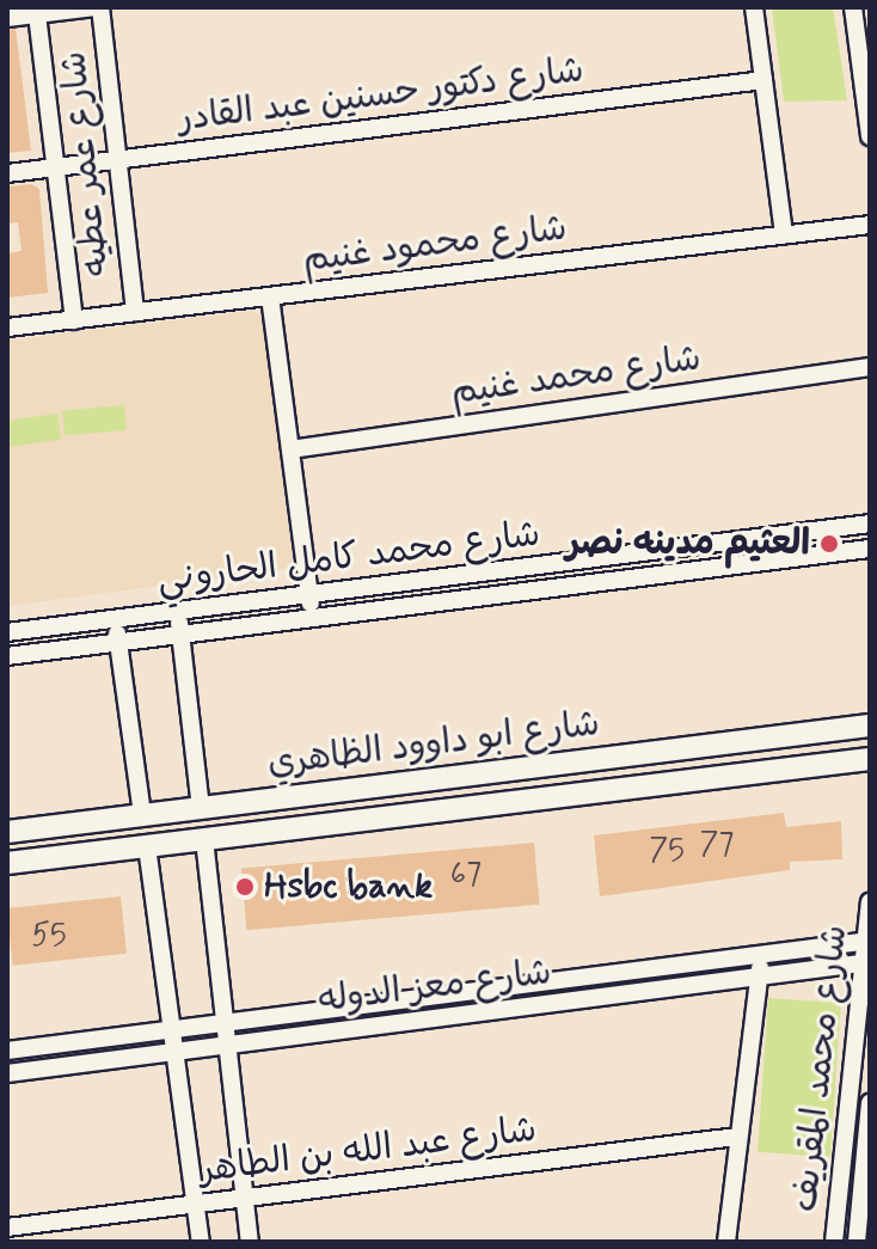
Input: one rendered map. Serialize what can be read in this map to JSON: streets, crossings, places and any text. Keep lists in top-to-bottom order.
{
  "streets": {
    "street": [
      "شارع دكتور حسنين عبد القادر",
      "شارع عمر عطيه",
      "شارع محمود غنيم",
      "شارع محمد غنيم",
      "شارع محمد كامل الحاروني",
      "شارع ابو داوود الظاهري",
      "شارع معز الدوله",
      "شارع محمد المقريف",
      "شارع عبد الله بن الطاهر"
    ]
  },
  "crossings": [
    ["شارع دكتور حسنين عبد القادر", "شارع عمر عطيه"],
    ["شارع عمر عطيه", "شارع محمود غنيم"],
    ["شارع معز الدوله", "شارع محمد المقريف"]
  ],
  "places": ["العثيم مدينه نصر", "Hsbc bank"],
  "house_numbers": [
    "77",
    "75",
    "67",
    "55"
  ]
}
